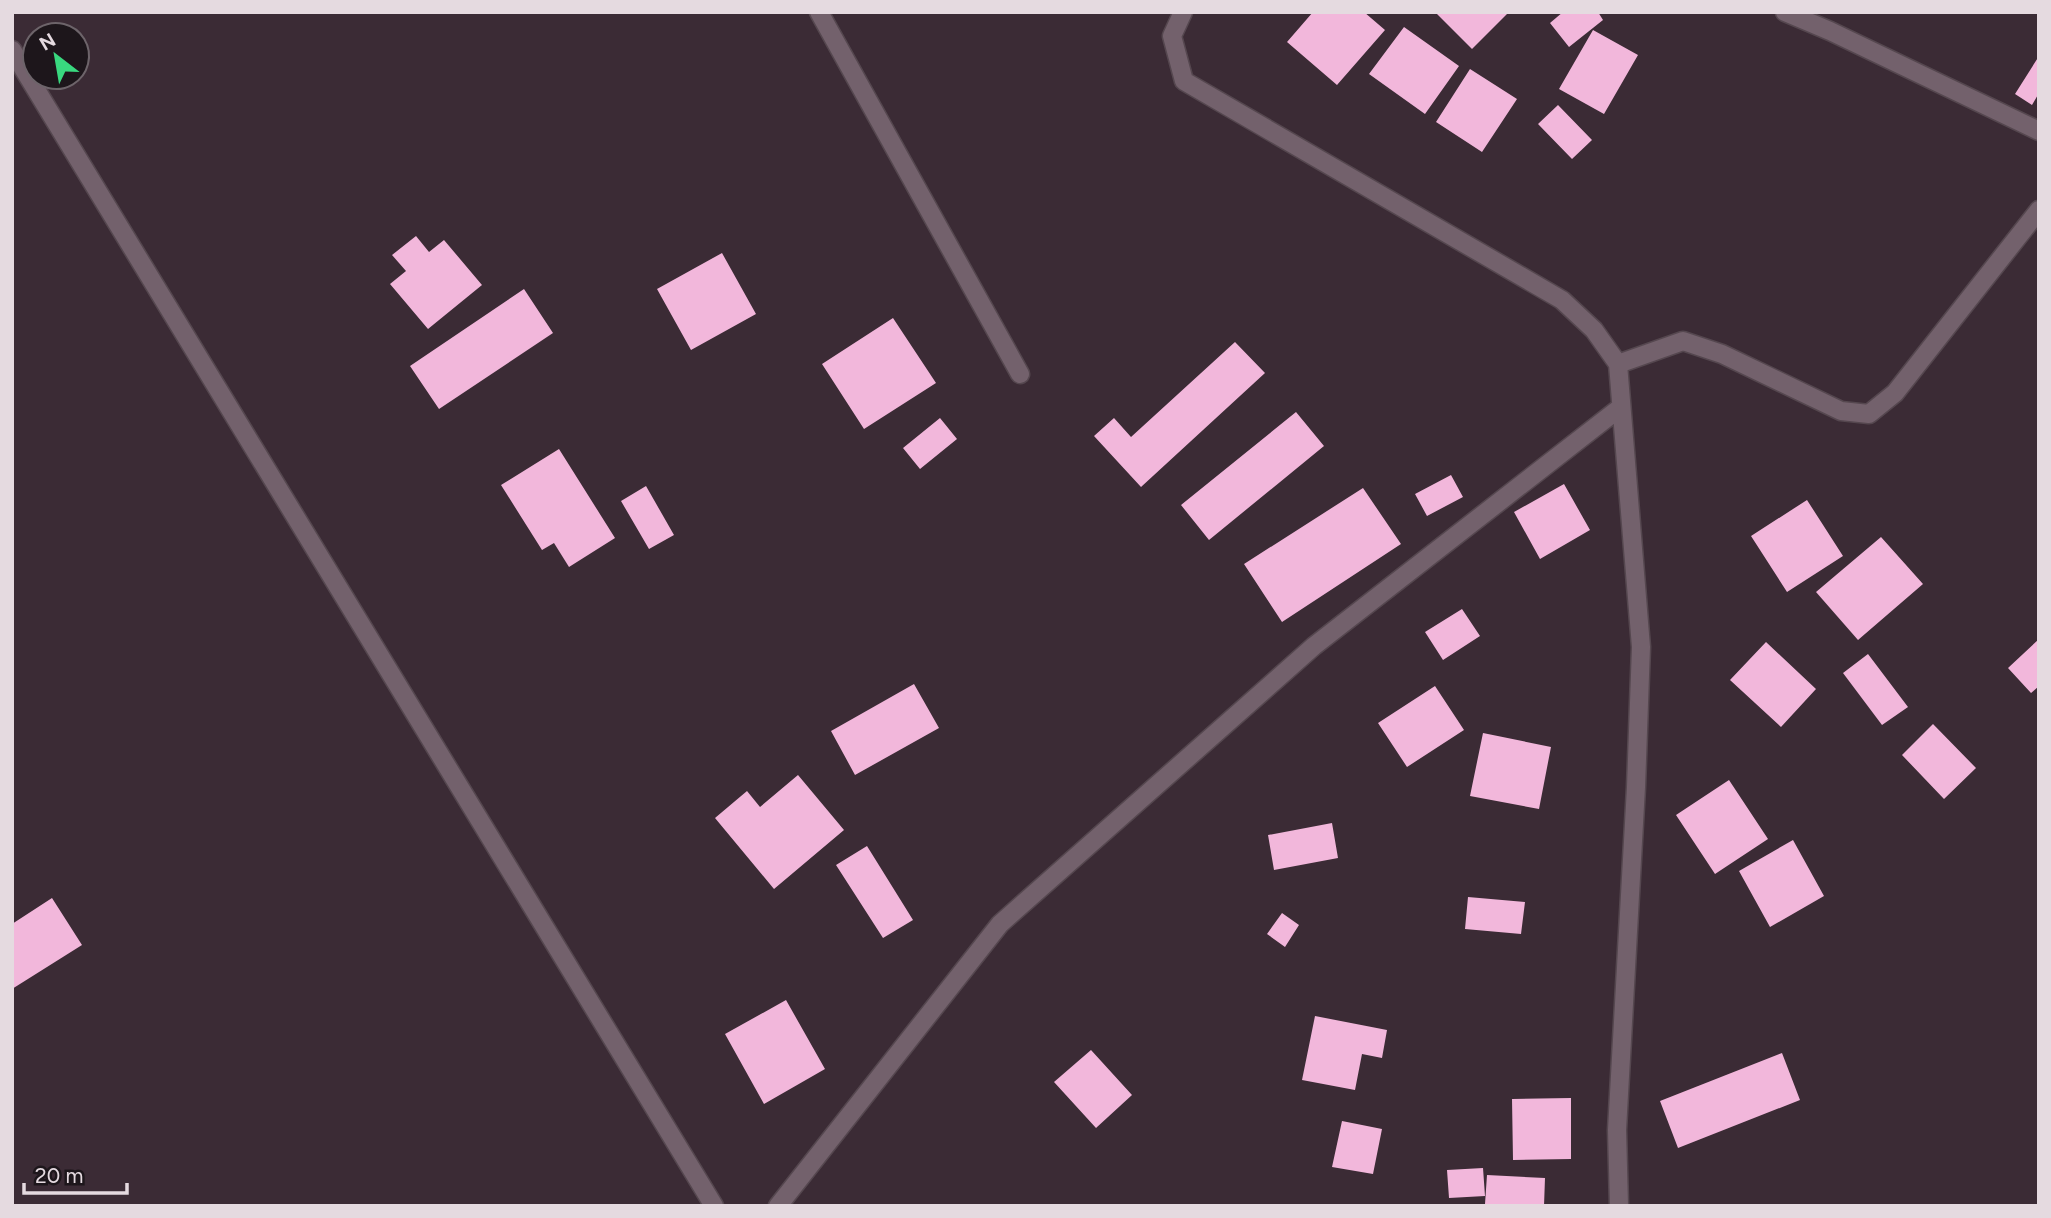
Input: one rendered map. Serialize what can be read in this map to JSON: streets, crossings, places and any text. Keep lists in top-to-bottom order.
{
  "scale_bar": "20 m",
  "north": "top left"
}
